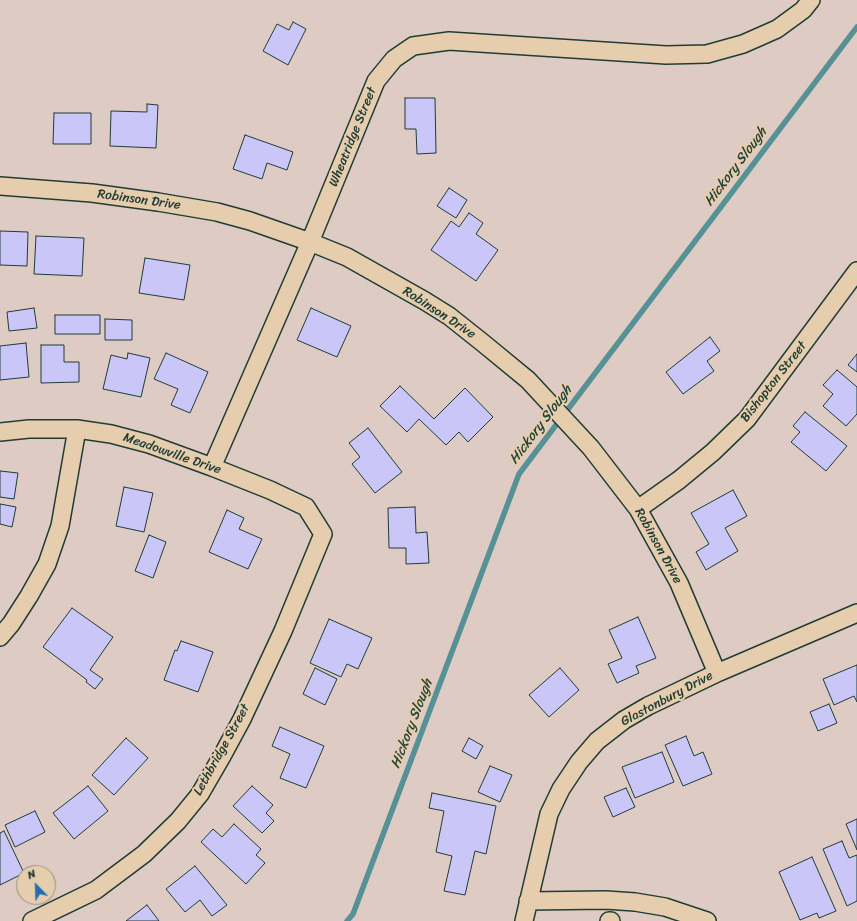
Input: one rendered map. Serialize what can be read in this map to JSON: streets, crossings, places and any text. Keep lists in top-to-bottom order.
{
  "streets": {
    "street": [
      "Wheatridge Street",
      "Robinson Drive",
      "Bishopton Street",
      "Meadowville Drive",
      "Glastonbury Drive",
      "Lethbridge Street"
    ]
  },
  "crossings": [
    ["Wheatridge Street", "Robinson Drive"],
    ["Wheatridge Street", "Meadowville Drive"],
    ["Robinson Drive", "Bishopton Street"],
    ["Robinson Drive", "Glastonbury Drive"],
    ["Meadowville Drive", "Lethbridge Street"]
  ],
  "water": ["Hickory Slough"],
  "north": "top left"
}
